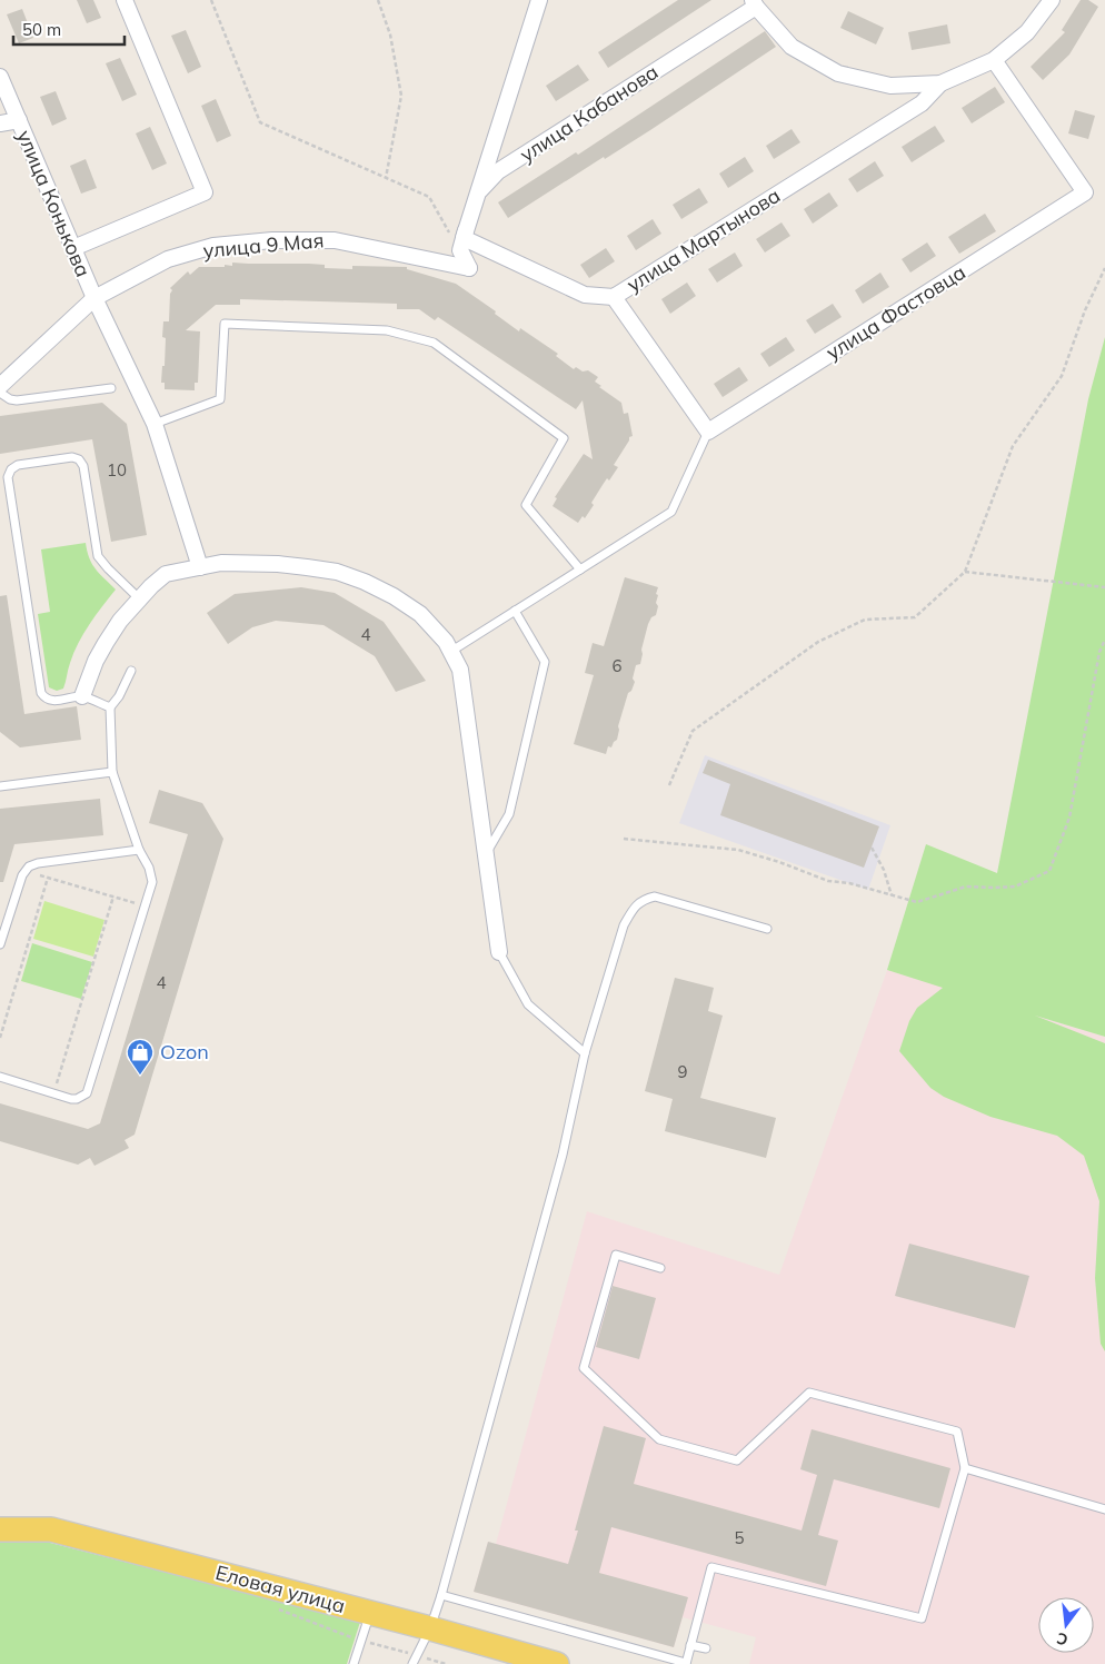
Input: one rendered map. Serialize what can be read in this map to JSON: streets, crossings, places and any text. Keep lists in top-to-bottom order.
{
  "streets": {
    "main road": ["Еловая улица"],
    "street": [
      "улица Кабанова",
      "улица Конькова",
      "улица Мартынова",
      "улица 9 Мая",
      "улица Фастовца"
    ]
  },
  "crossings": [
    ["улица Кабанова", "улица Мартынова"],
    ["улица Кабанова", "улица 9 Мая"],
    ["улица Конькова", "улица 9 Мая"],
    ["улица Мартынова", "улица 9 Мая"],
    ["улица Мартынова", "улица Фастовца"]
  ],
  "places": {
    "shop": ["Ozon"]
  },
  "house_numbers": [
    "10",
    "4",
    "6",
    "4",
    "9",
    "5"
  ],
  "scale_bar": "50 m",
  "north": "bottom"
}
